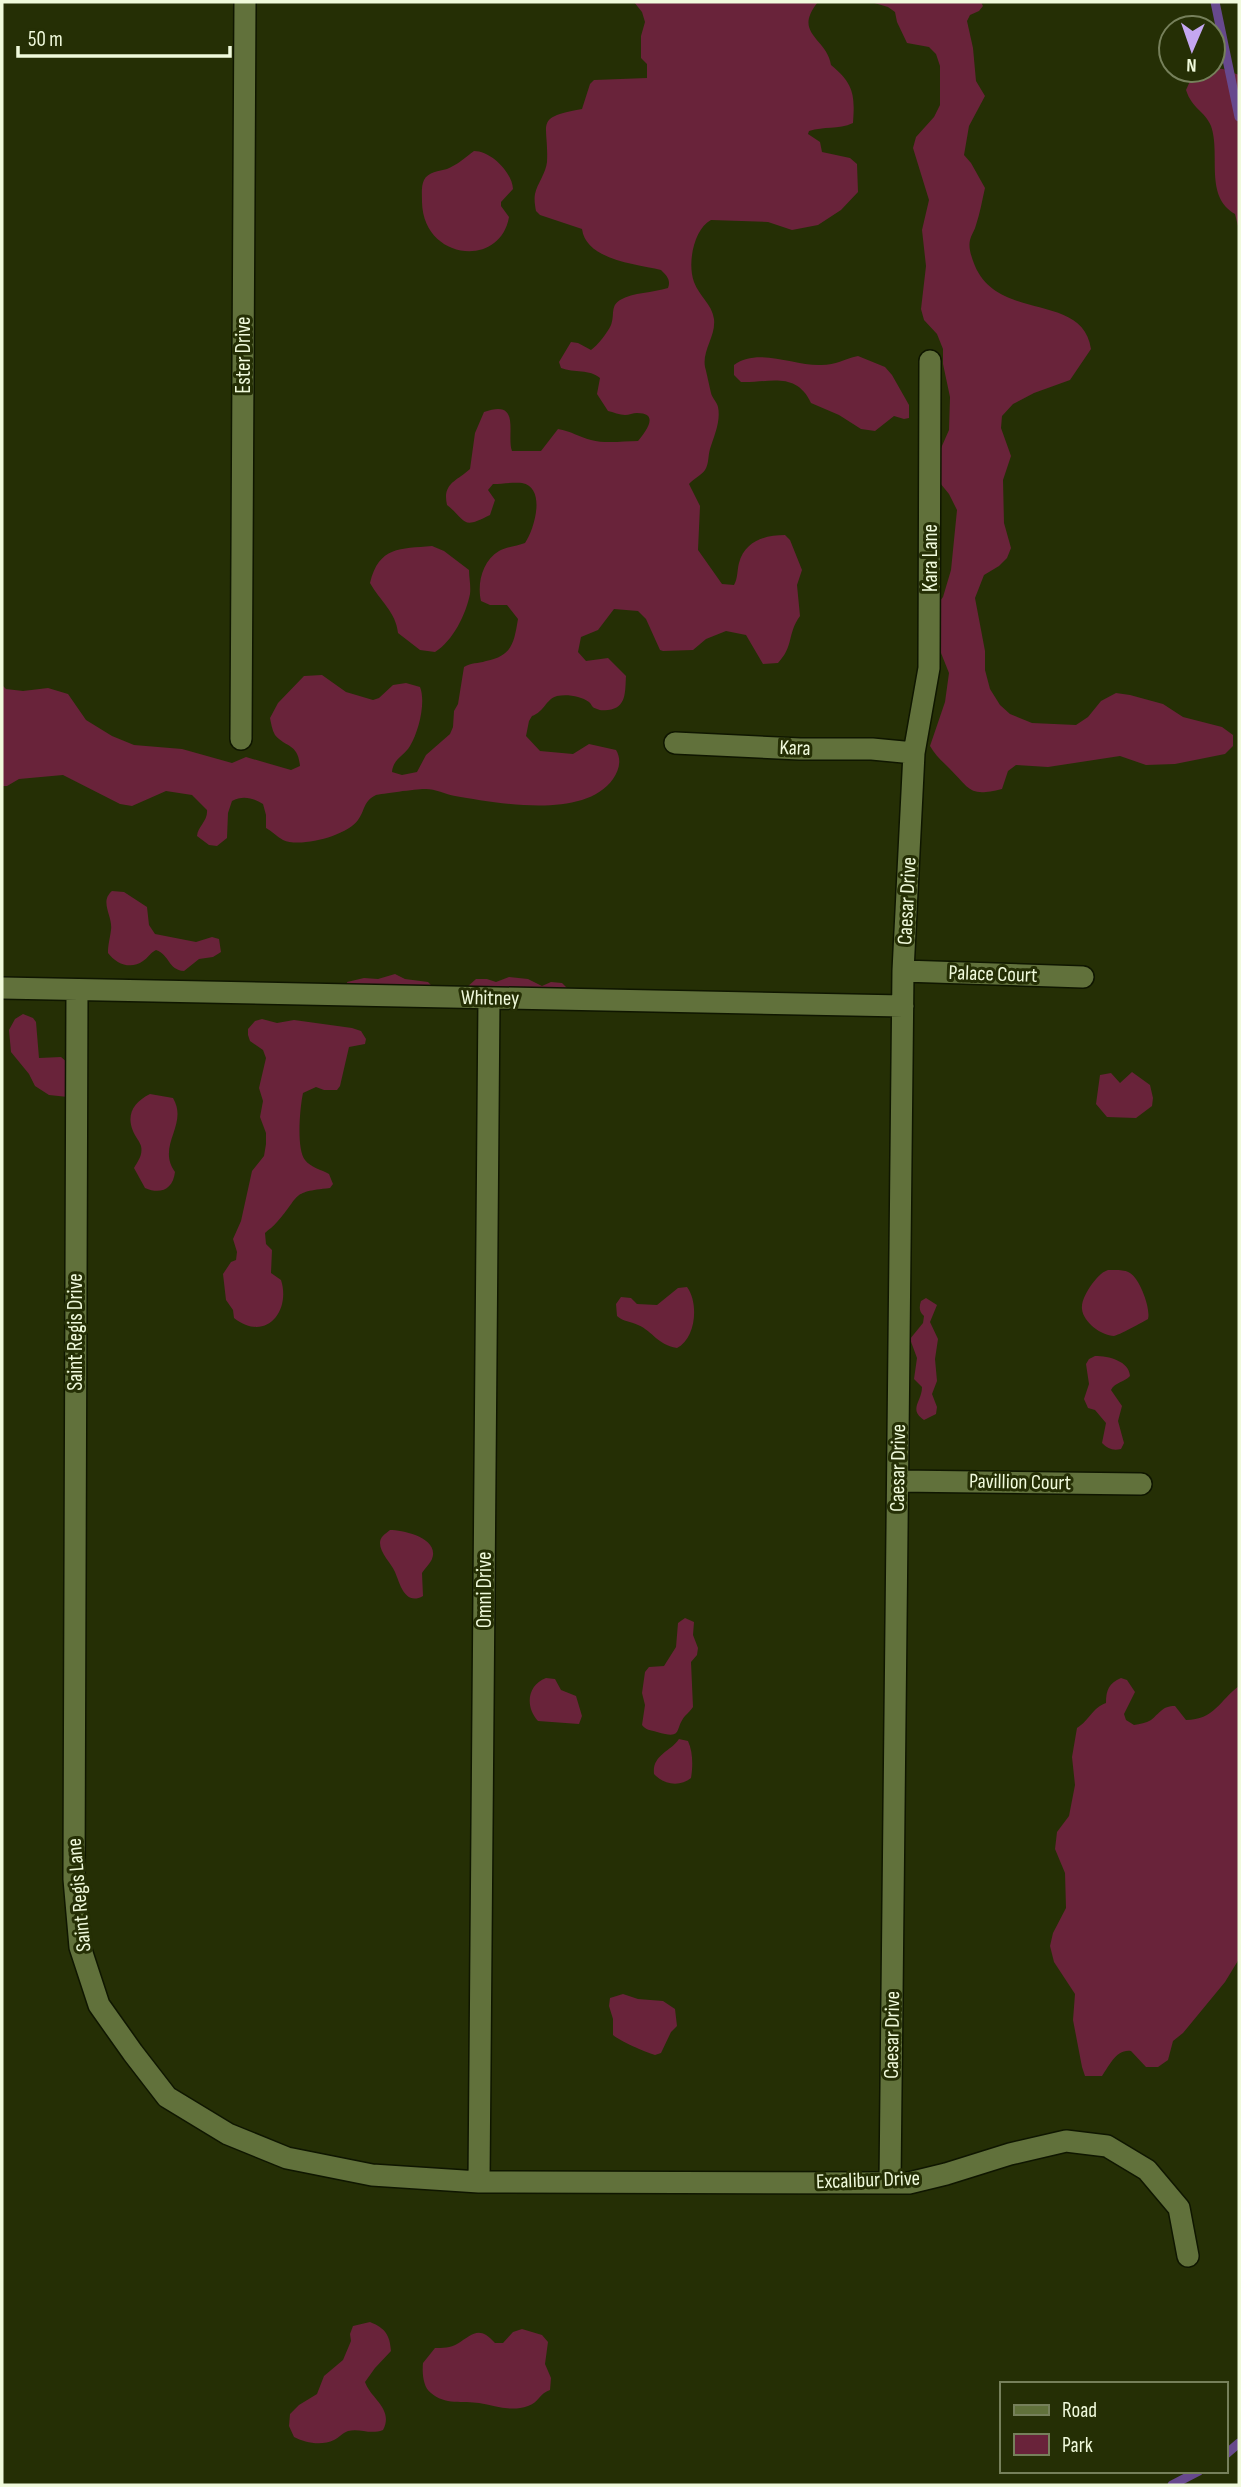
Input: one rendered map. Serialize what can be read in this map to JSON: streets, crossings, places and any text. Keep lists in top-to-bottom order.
{
  "streets": {
    "street": [
      "Ester Drive",
      "Kara Lane",
      "Kara",
      "Caesar Drive",
      "Palace Court",
      "Whitney",
      "Saint Regis Drive",
      "Pavillion Court",
      "Omni Drive",
      "Saint Regis Lane",
      "Excalibur Drive"
    ]
  },
  "crossings": [
    ["Kara Lane", "Kara"],
    ["Kara Lane", "Caesar Drive"],
    ["Kara", "Caesar Drive"],
    ["Caesar Drive", "Palace Court"],
    ["Caesar Drive", "Whitney"],
    ["Caesar Drive", "Pavillion Court"],
    ["Caesar Drive", "Excalibur Drive"],
    ["Whitney", "Saint Regis Drive"],
    ["Whitney", "Omni Drive"],
    ["Saint Regis Drive", "Saint Regis Lane"],
    ["Omni Drive", "Saint Regis Lane"],
    ["Omni Drive", "Excalibur Drive"],
    ["Saint Regis Lane", "Excalibur Drive"]
  ],
  "legend": ["Road", "Park"],
  "scale_bar": "50 m",
  "north": "bottom"
}
